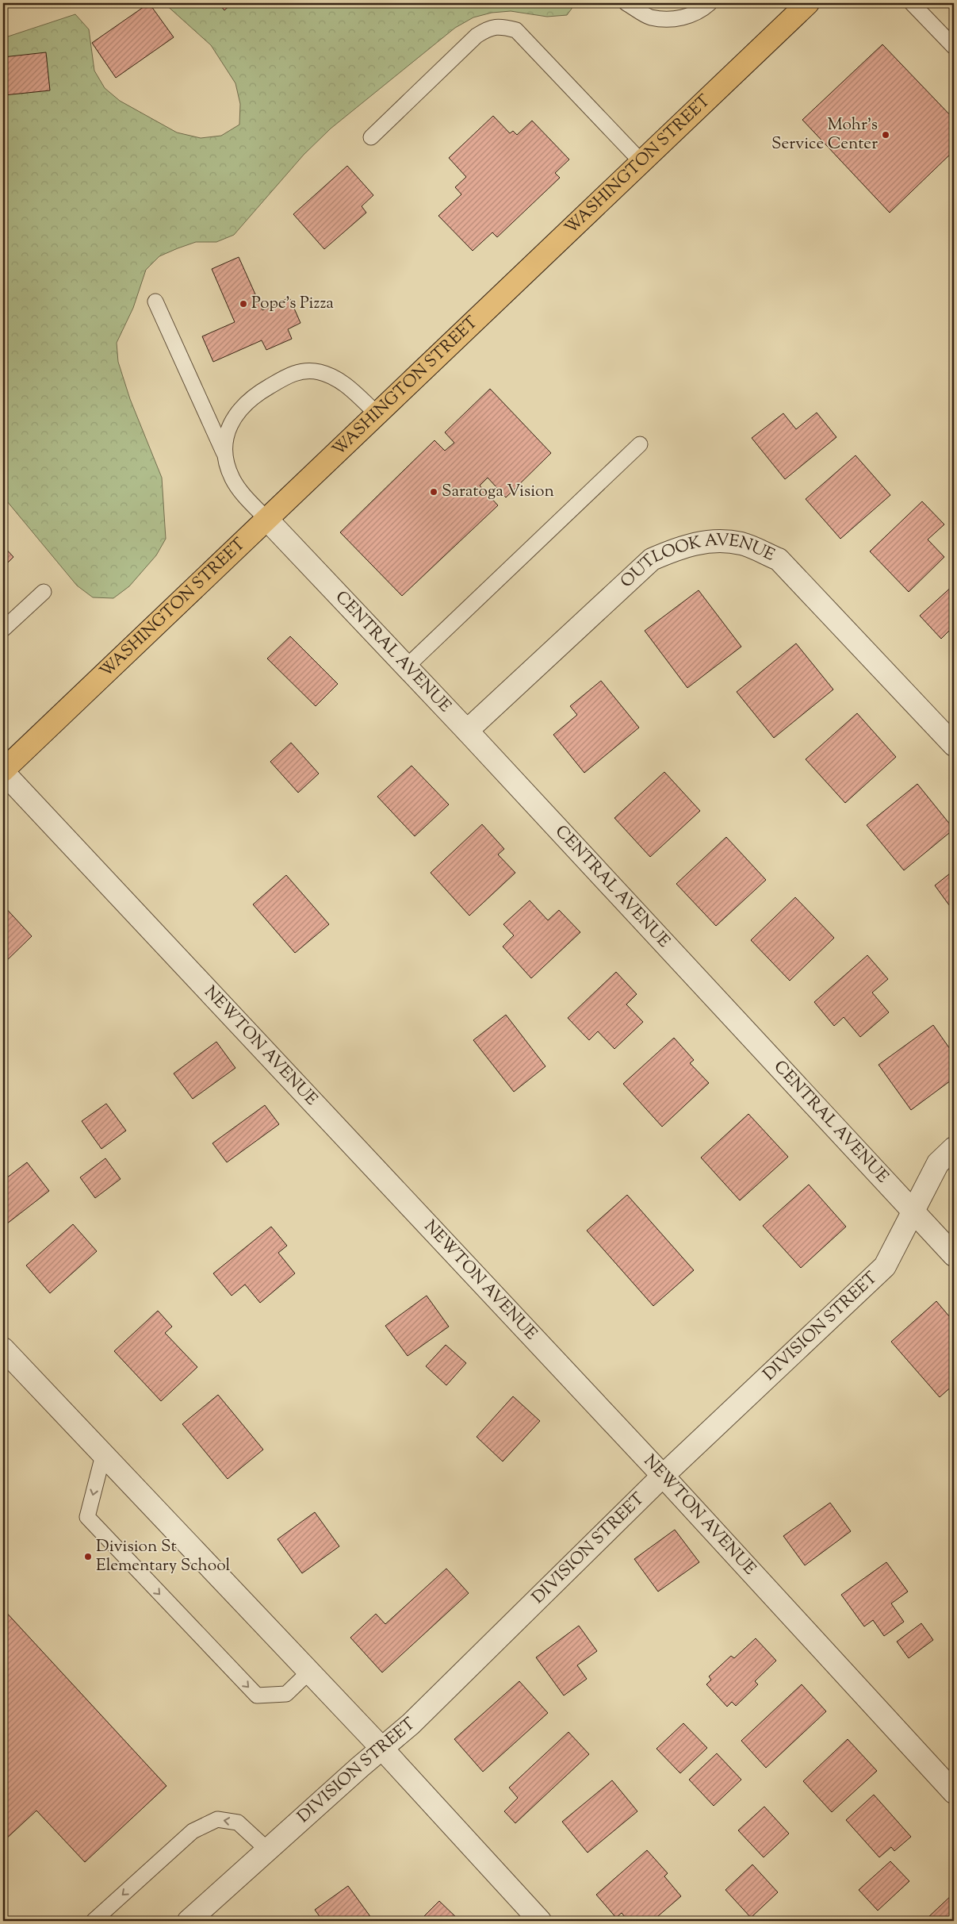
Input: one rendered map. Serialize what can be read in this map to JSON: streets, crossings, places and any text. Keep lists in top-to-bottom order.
{
  "streets": {
    "highway": ["WASHINGTON STREET"],
    "street": [
      "OUTLOOK AVENUE",
      "CENTRAL AVENUE",
      "NEWTON AVENUE",
      "DIVISION STREET"
    ]
  },
  "crossings": [
    ["WASHINGTON STREET", "CENTRAL AVENUE"],
    ["WASHINGTON STREET", "NEWTON AVENUE"],
    ["OUTLOOK AVENUE", "CENTRAL AVENUE"],
    ["CENTRAL AVENUE", "DIVISION STREET"],
    ["NEWTON AVENUE", "DIVISION STREET"]
  ],
  "places": [
    "Mohr's Service Center",
    "Pope's Pizza",
    "Saratoga Vision",
    "Division St Elementary School"
  ]
}
